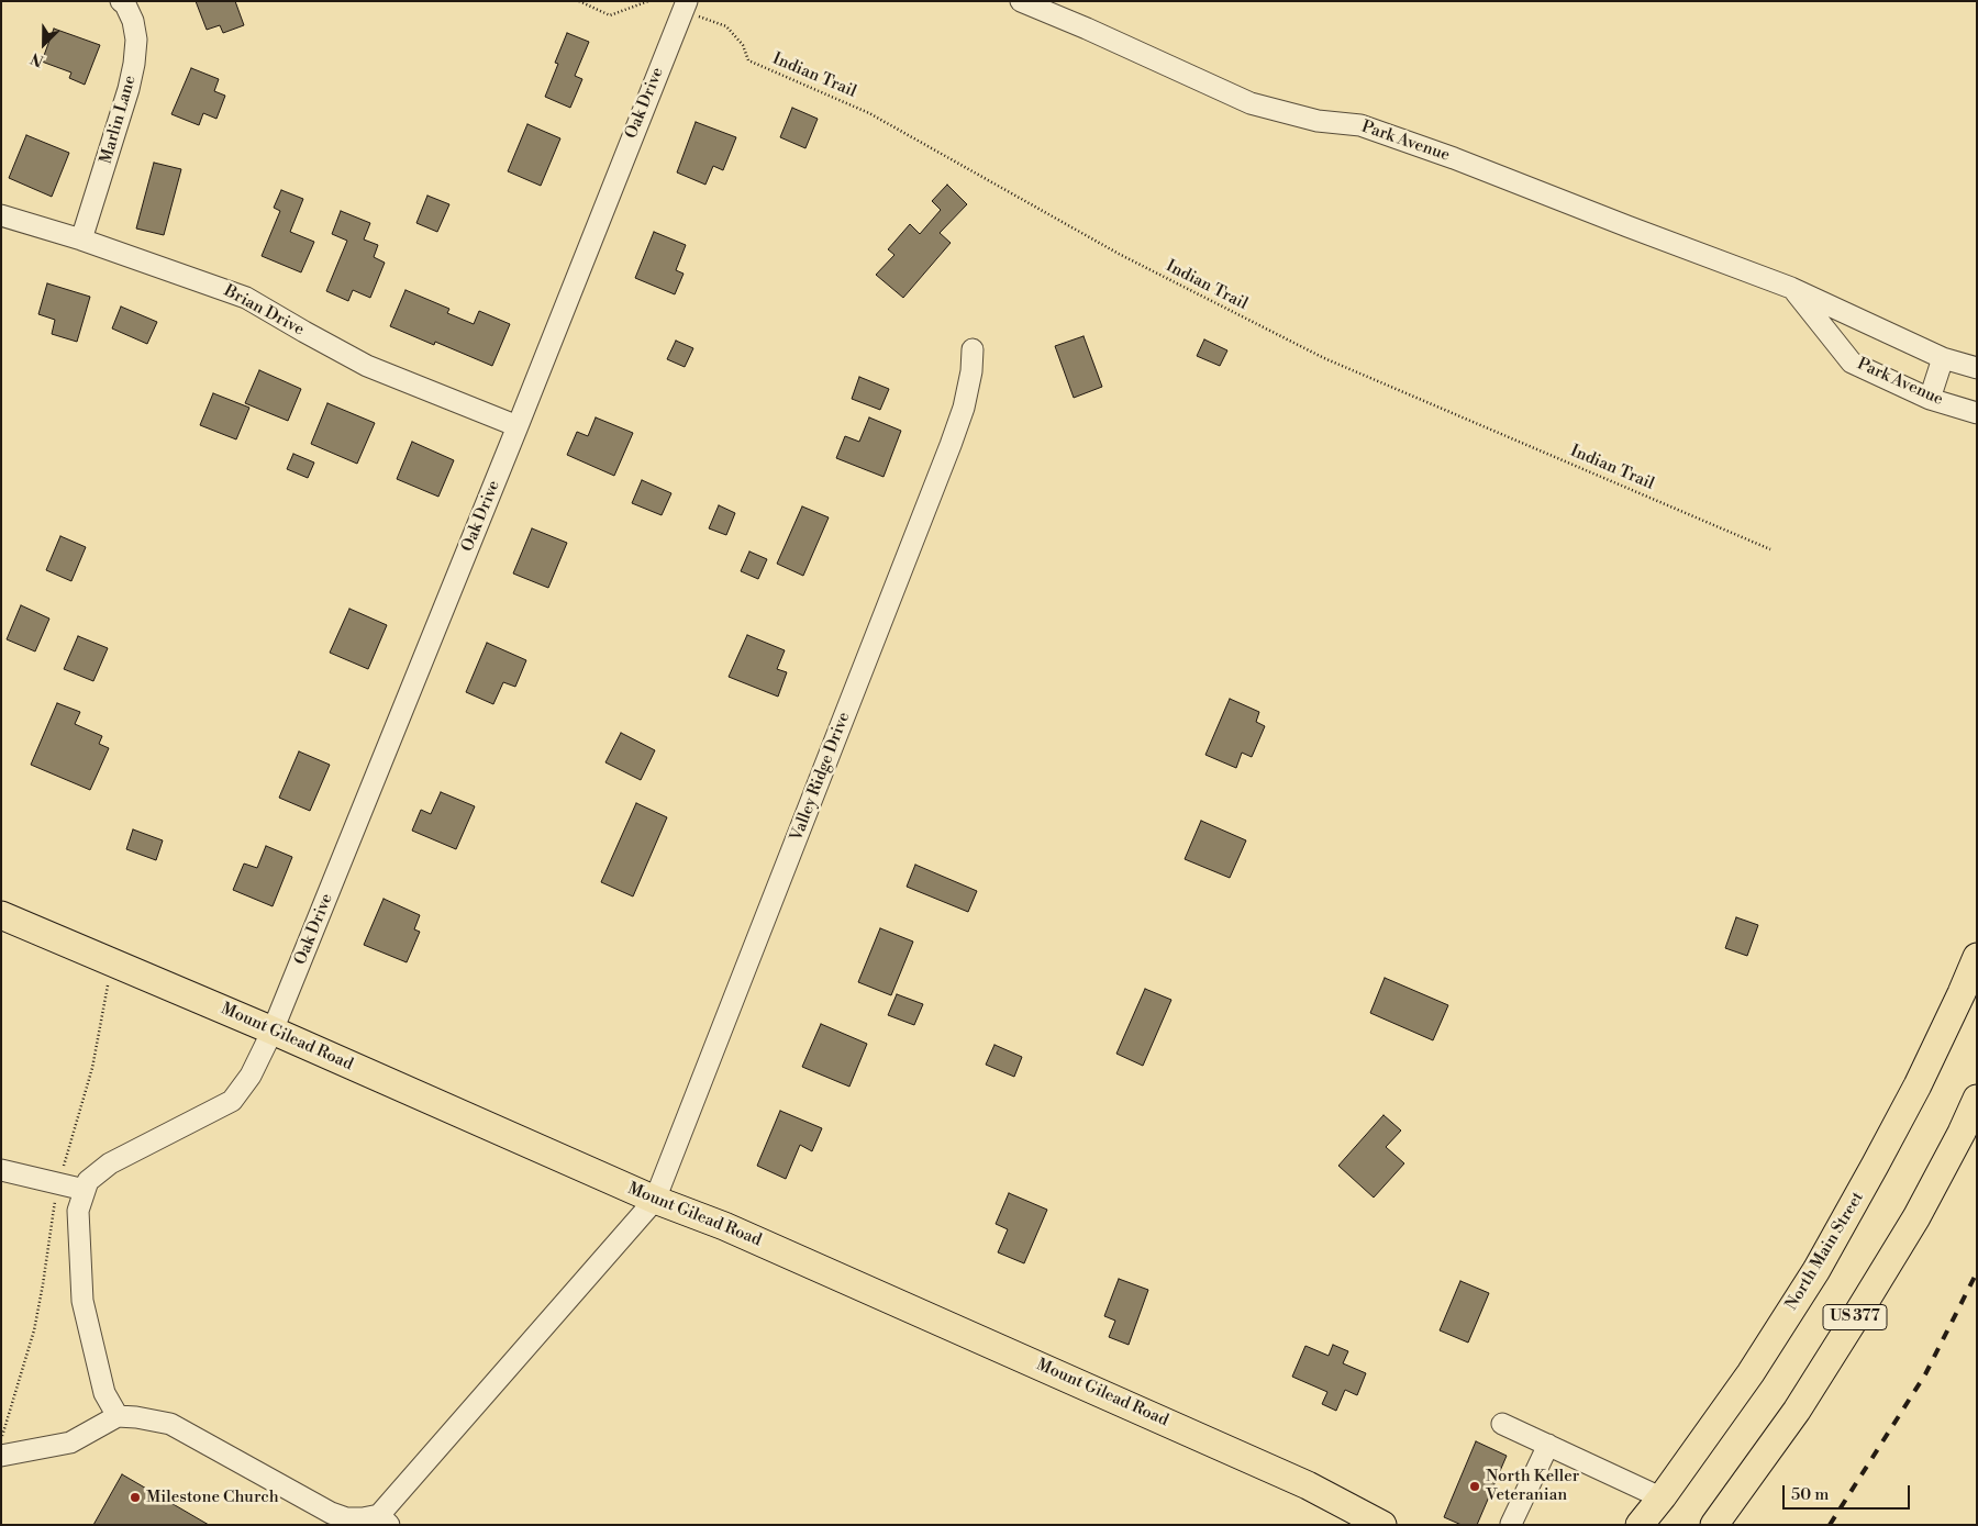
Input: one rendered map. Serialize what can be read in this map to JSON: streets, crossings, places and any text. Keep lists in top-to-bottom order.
{
  "streets": {
    "main road": ["Mount Gilead Road", "North Main Street", "US 377"],
    "street": [
      "Oak Drive",
      "Marlin Lane",
      "Park Avenue",
      "Brian Drive",
      "Valley Ridge Drive"
    ],
    "path": ["Indian Trail"]
  },
  "crossings": [
    ["Indian Trail", "Oak Drive"],
    ["Oak Drive", "Brian Drive"],
    ["Oak Drive", "Mount Gilead Road"],
    ["Marlin Lane", "Brian Drive"],
    ["Valley Ridge Drive", "Mount Gilead Road"]
  ],
  "places": ["North Keller Veteranian", "Milestone Church"],
  "scale_bar": "50 m",
  "north": "bottom left"
}
